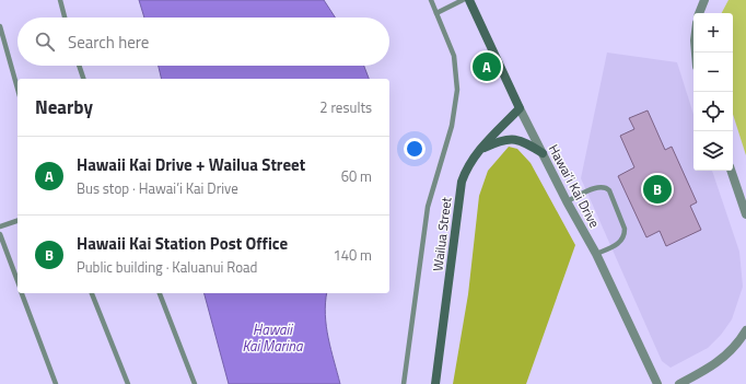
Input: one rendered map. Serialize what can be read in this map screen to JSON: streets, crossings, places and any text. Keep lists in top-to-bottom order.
{
  "streets": {
    "main road": ["Hawai’i Kai Drive", "Wailua Street"]
  },
  "crossings": [
    ["Hawai’i Kai Drive", "Wailua Street"]
  ],
  "water": ["Hawaii Kai Marina"],
  "page": {
    "map_buttons": ["+", "−"],
    "search": "Search here",
    "pins": ["A", "B"],
    "heading": ["Nearby", "2 results"],
    "list": [
      {
        "mark": "A",
        "name": "Hawaii Kai Drive + Wailua Street",
        "note": "Bus stop · Hawai’i Kai Drive",
        "value": "60 m"
      },
      {
        "mark": "B",
        "name": "Hawaii Kai Station Post Office",
        "note": "Public building · Kaluanui Road",
        "value": "140 m"
      }
    ]
  }
}
